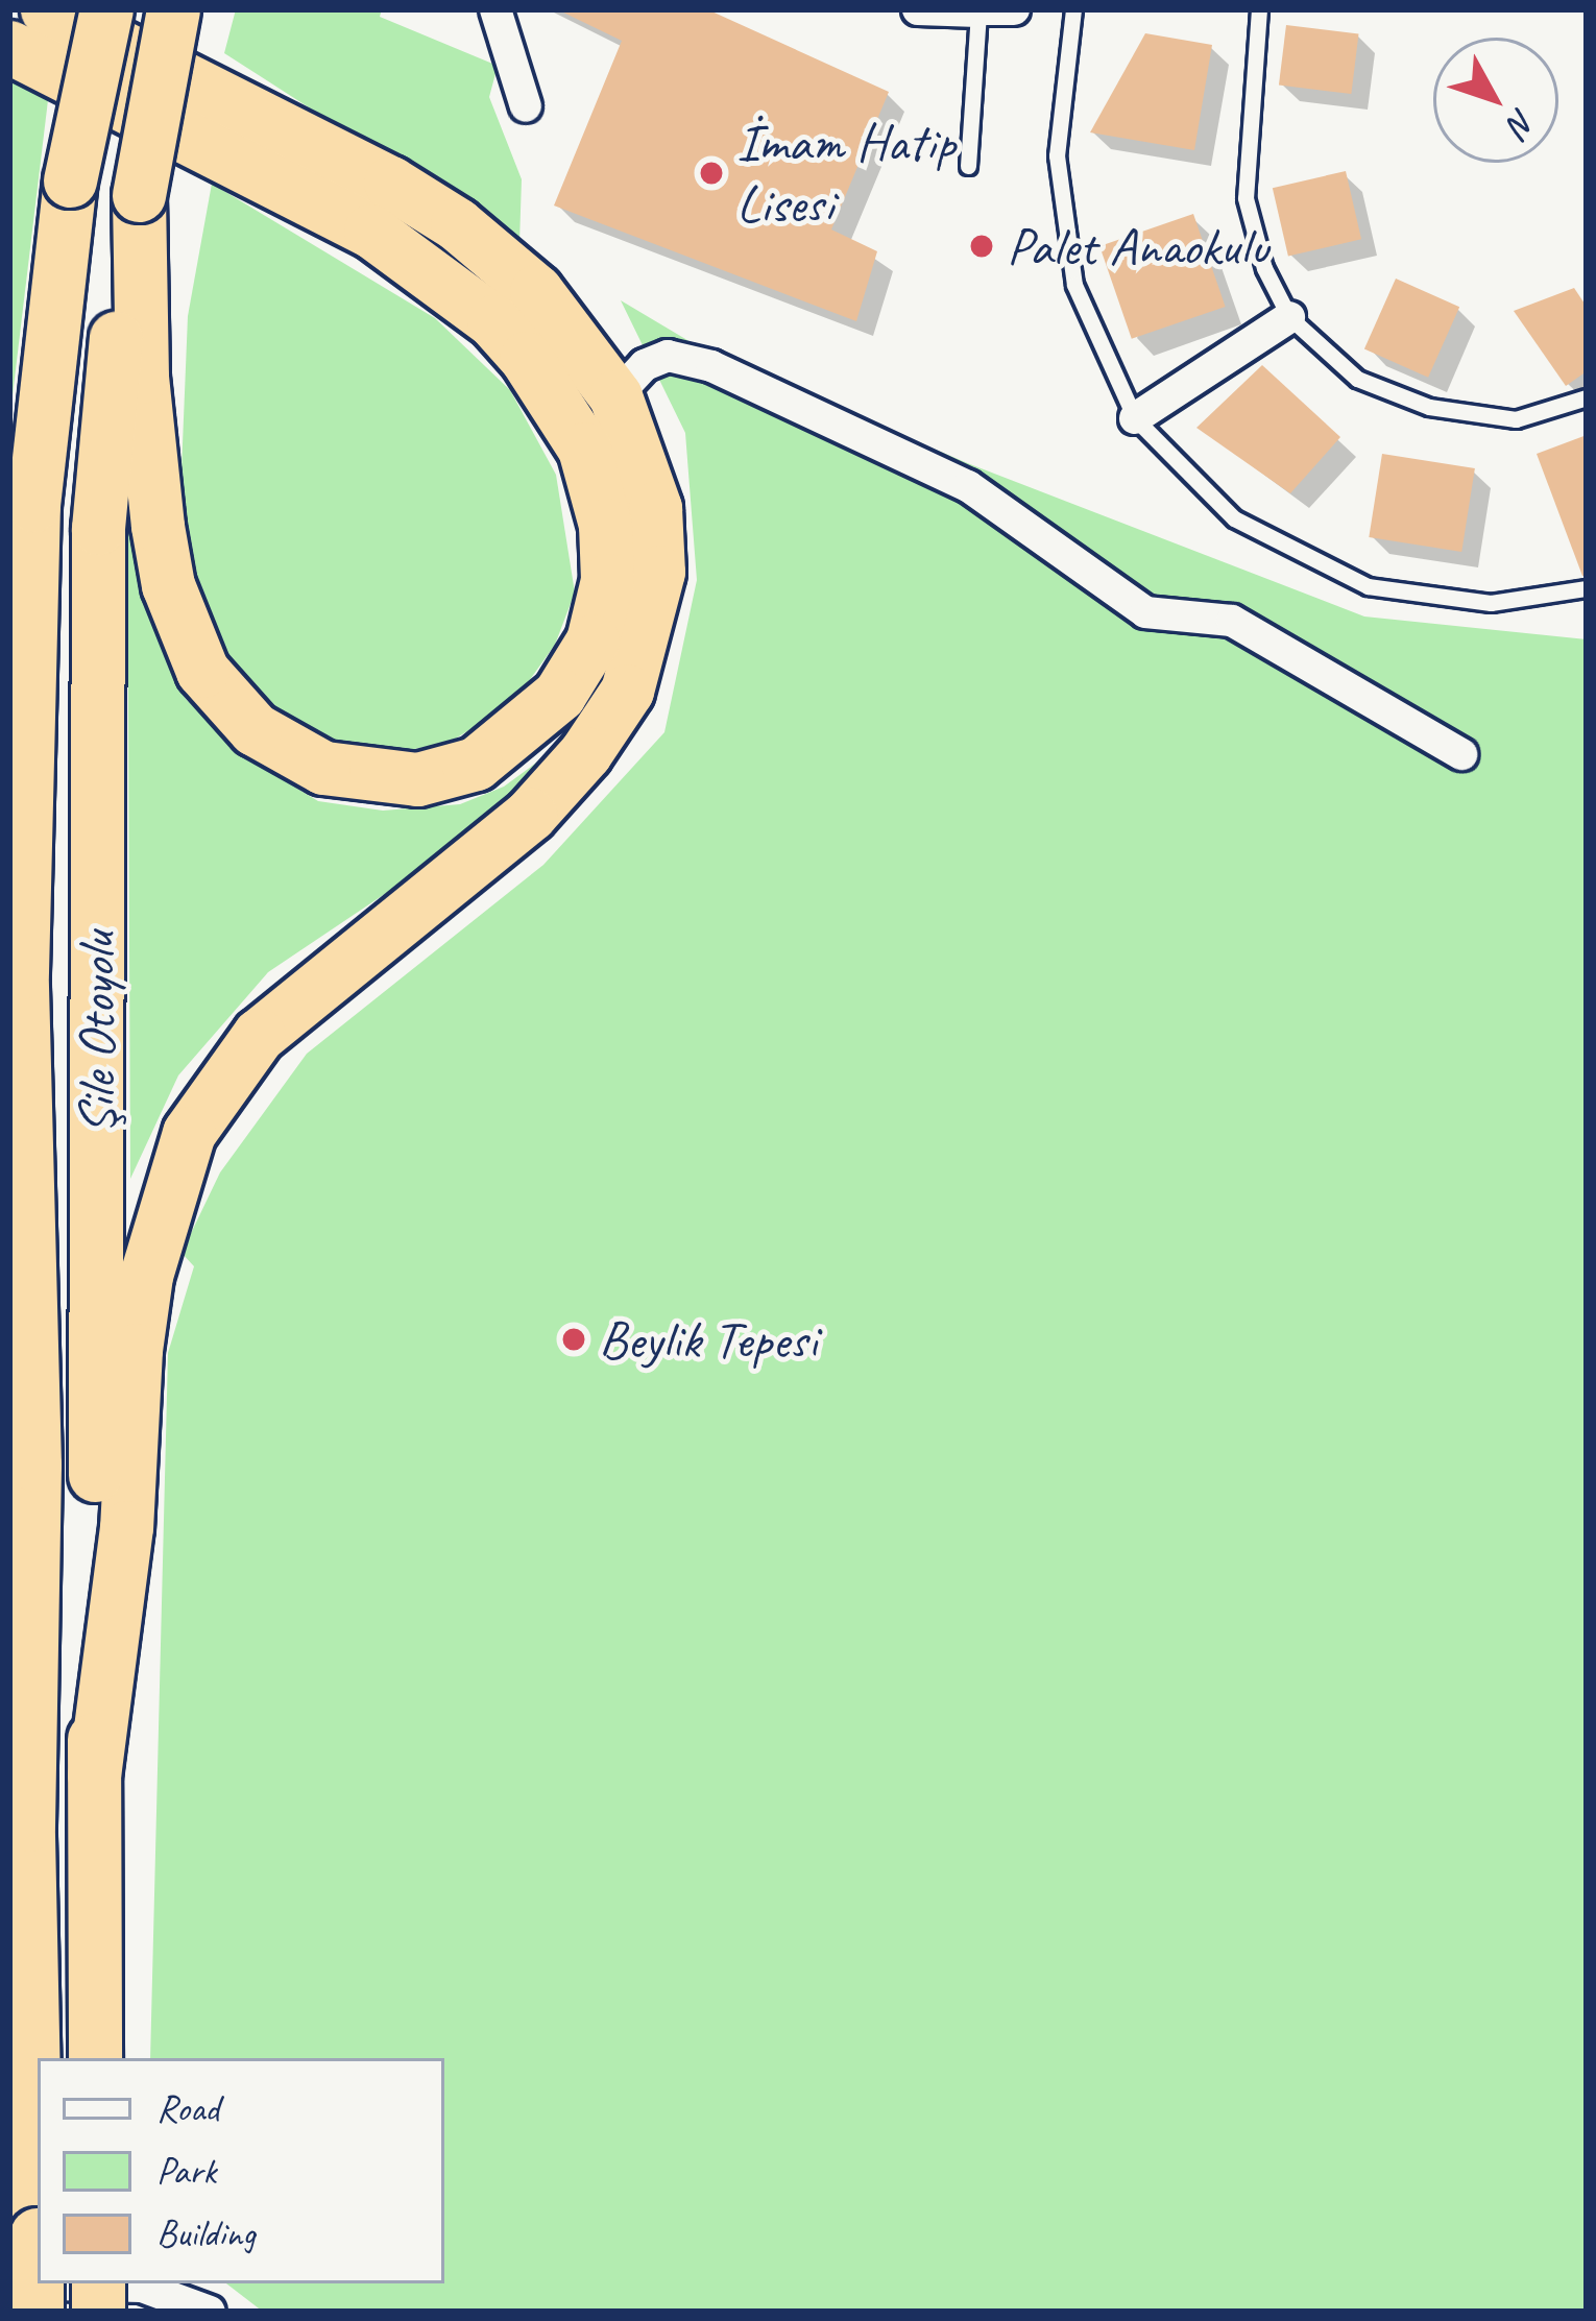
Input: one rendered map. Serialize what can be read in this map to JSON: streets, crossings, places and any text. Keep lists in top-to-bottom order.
{
  "streets": {
    "highway": ["Şile Otoyolu"]
  },
  "places": ["İmam Hatip Lisesi", "Palet Anaokulu", "Beylik Tepesi"],
  "legend": ["Road", "Park", "Building"],
  "north": "bottom right"
}
